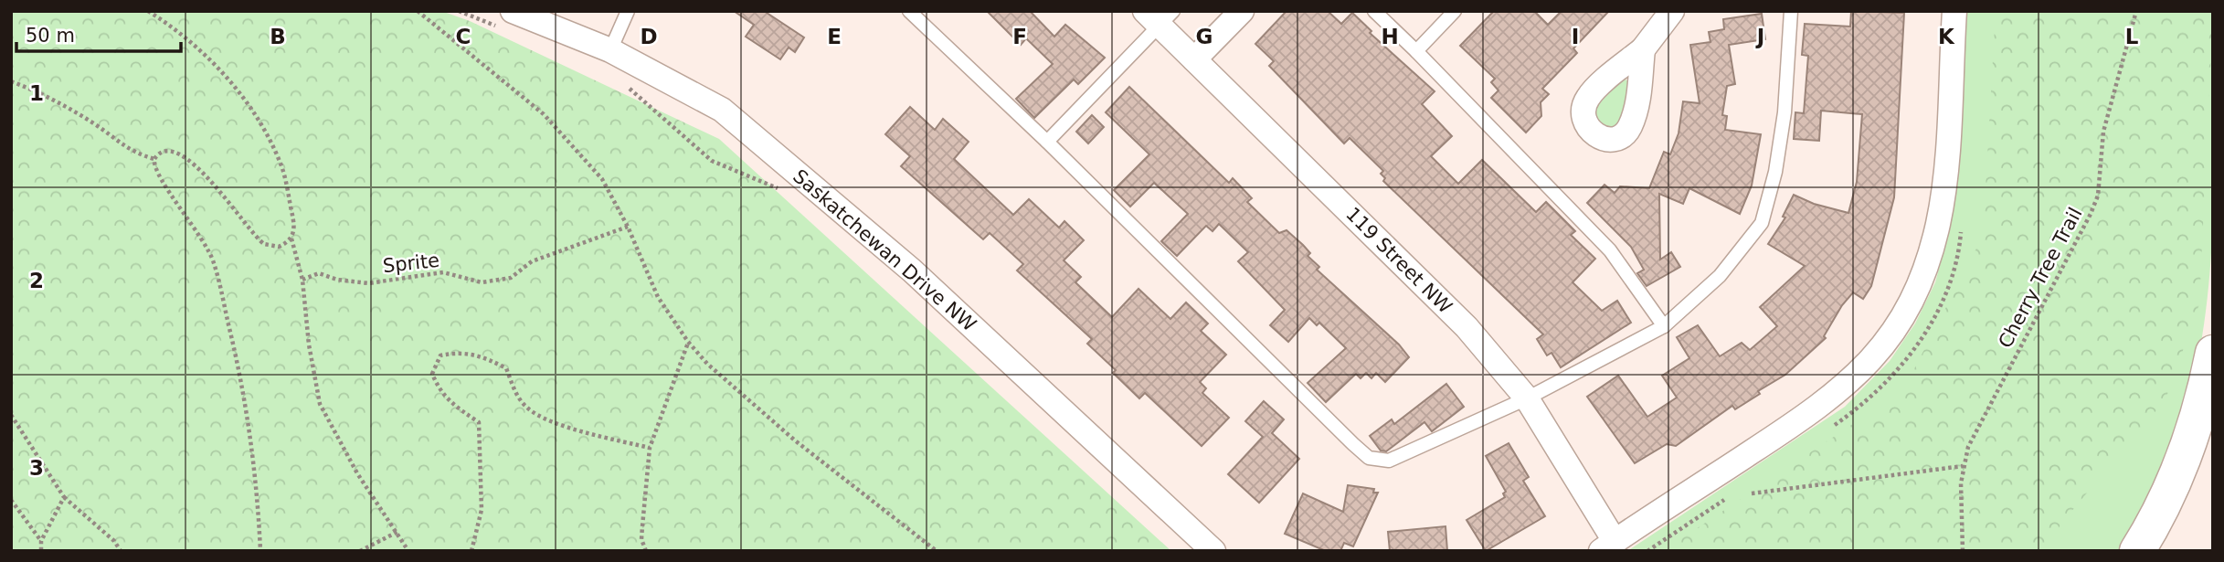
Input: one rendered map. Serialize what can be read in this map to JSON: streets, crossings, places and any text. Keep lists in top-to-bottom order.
{
  "streets": {
    "street": ["Saskatchewan Drive NW", "119 Street NW"],
    "path": ["Sprite", "Cherry Tree Trail"]
  },
  "scale_bar": "50 m",
  "grid": {
    "columns": [
      "B",
      "C",
      "D",
      "E",
      "F",
      "G",
      "H",
      "I",
      "J",
      "K",
      "L"
    ],
    "rows": ["1", "2", "3"]
  }
}
